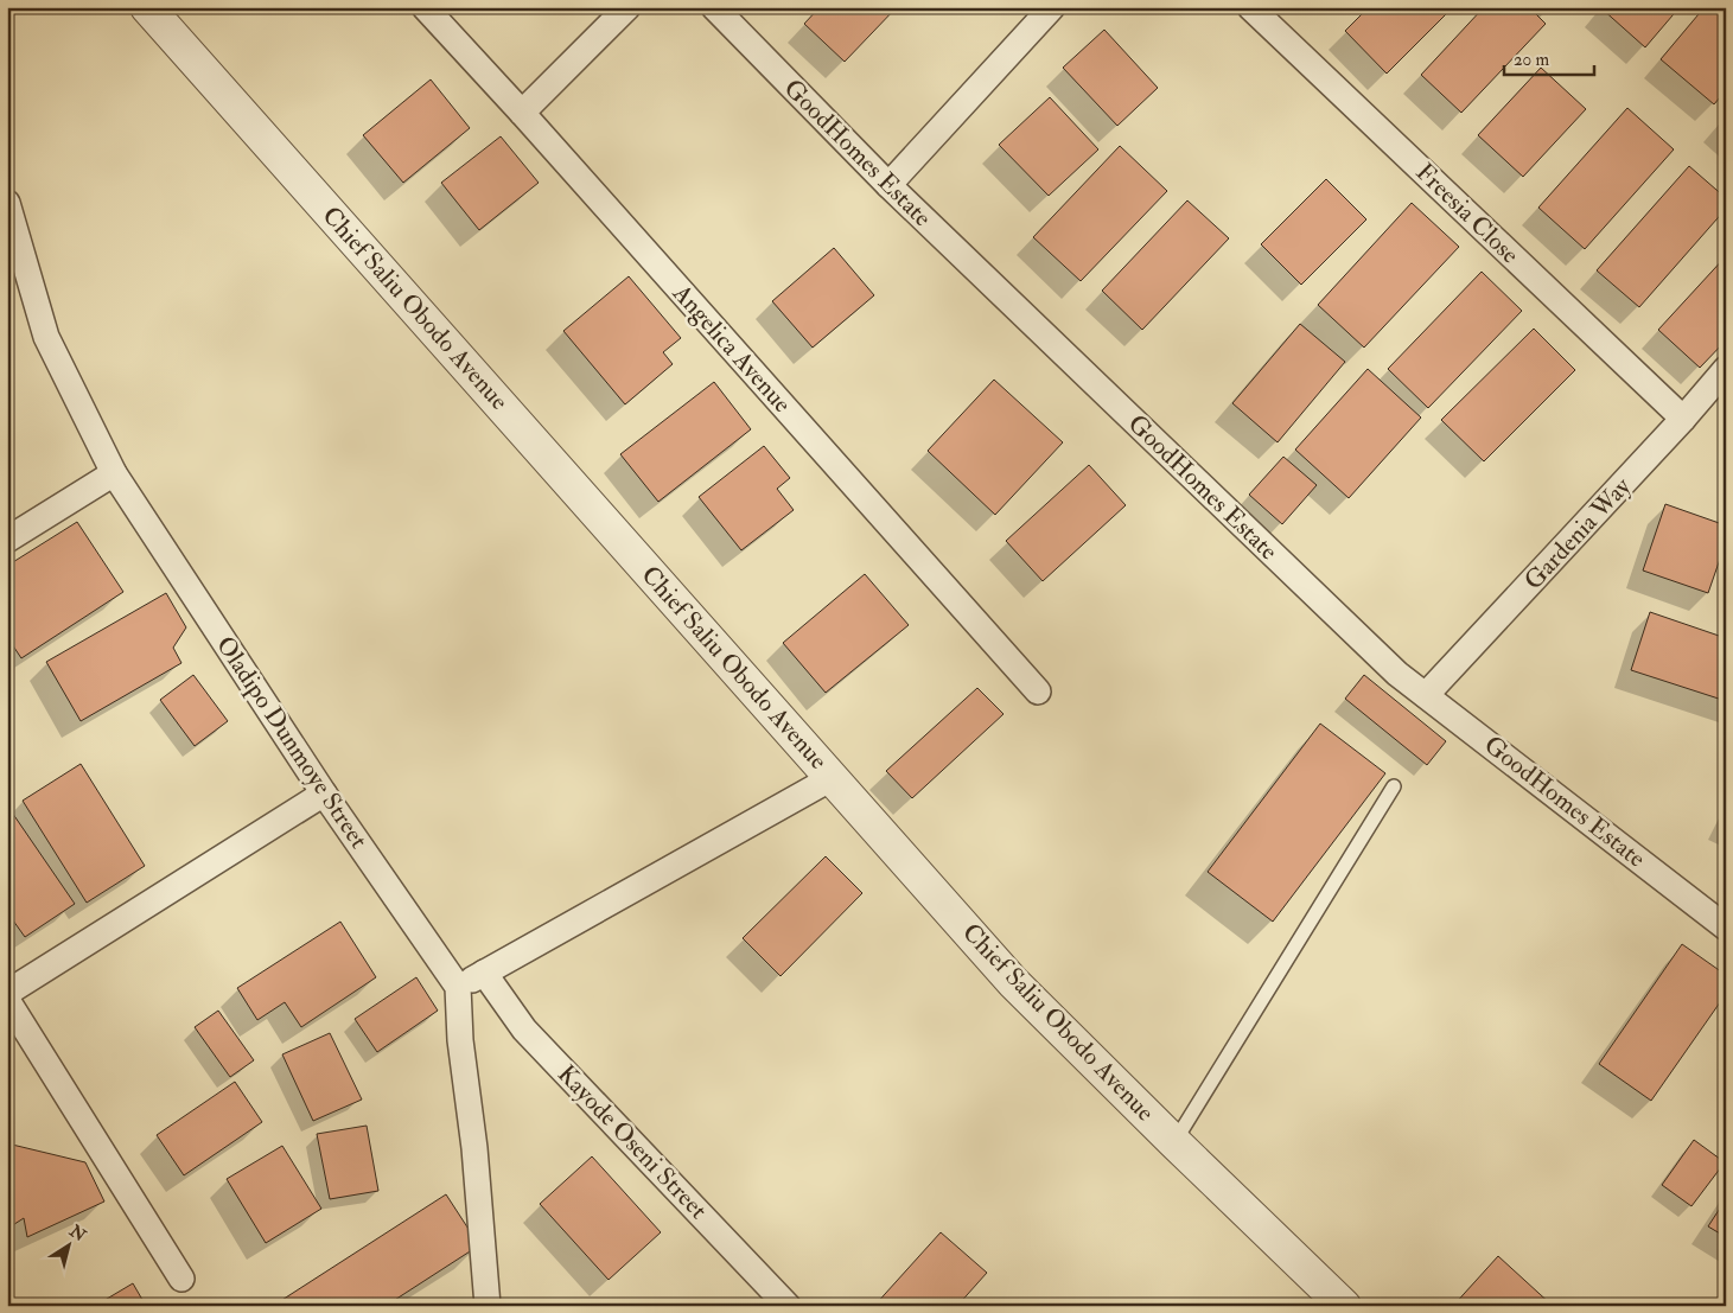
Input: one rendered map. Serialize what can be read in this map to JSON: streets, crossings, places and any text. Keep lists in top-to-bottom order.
{
  "streets": {
    "street": [
      "GoodHomes Estate",
      "Freesia Close",
      "Chief Saliu Obodo Avenue",
      "Angelica Avenue",
      "Gardenia Way",
      "Oladipo Dunmoye Street",
      "Kayode Oseni Street"
    ]
  },
  "crossings": [
    ["GoodHomes Estate", "Gardenia Way"],
    ["Freesia Close", "Gardenia Way"]
  ],
  "scale_bar": "20 m",
  "north": "top right"
}
